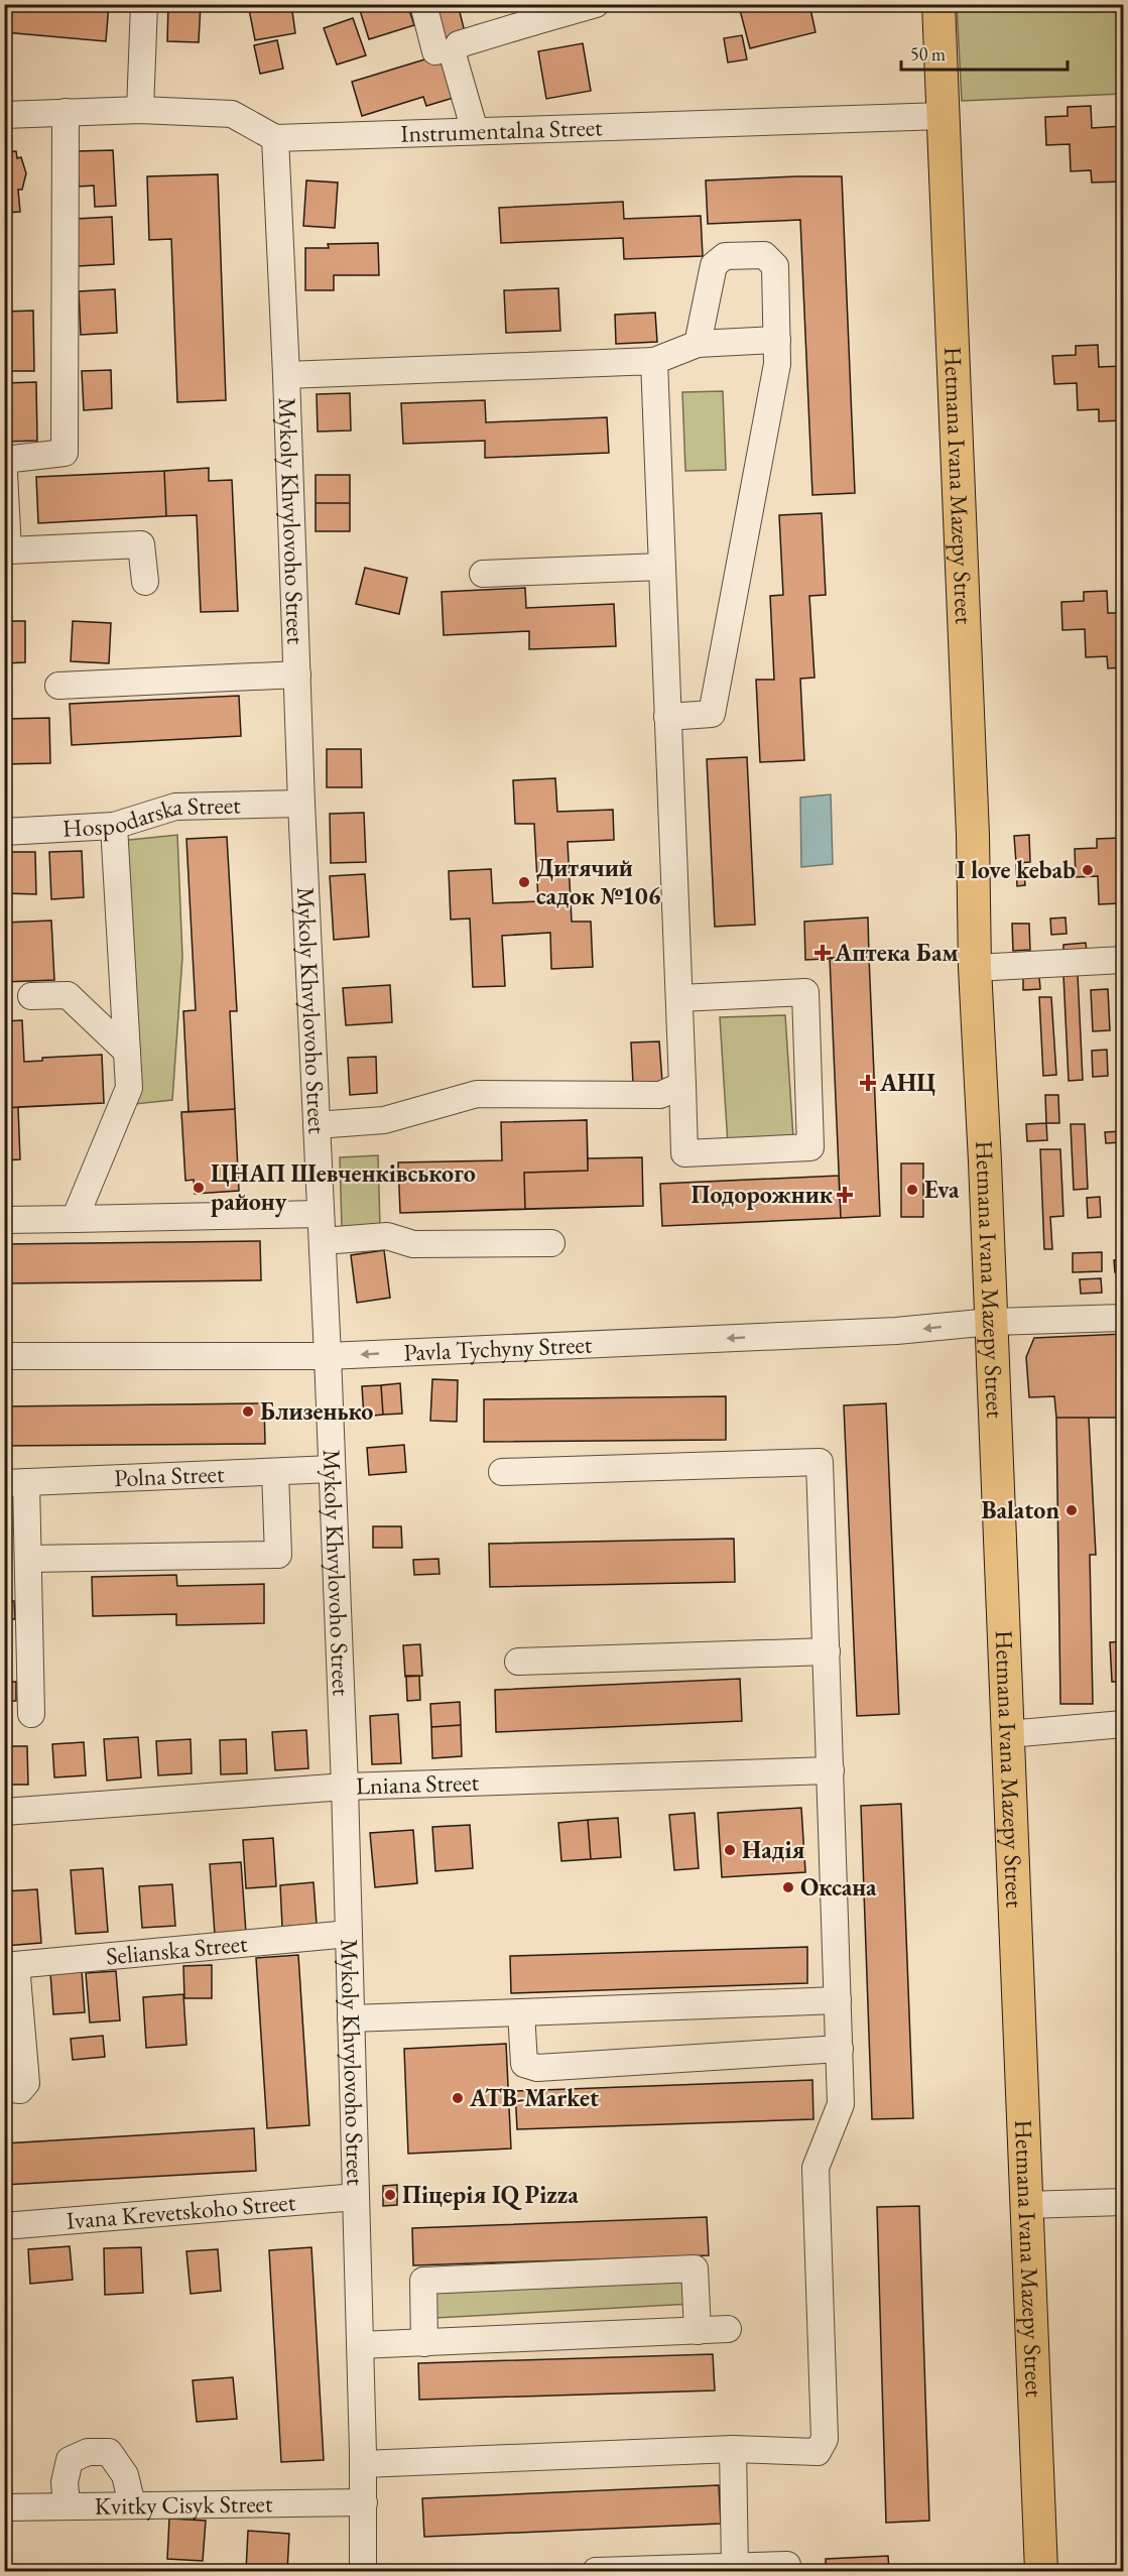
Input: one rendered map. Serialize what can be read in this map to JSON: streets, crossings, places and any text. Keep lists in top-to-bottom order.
{
  "streets": {
    "main road": ["Hetmana Ivana Mazepy Street"],
    "street": [
      "Instrumentalna Street",
      "Mykoly Khvylovoho Street",
      "Hospodarska Street",
      "Pavla Tychyny Street",
      "Polna Street",
      "Lniana Street",
      "Selianska Street",
      "Ivana Krevetskoho Street",
      "Kvitky Cisyk Street"
    ]
  },
  "crossings": [
    ["Instrumentalna Street", "Hetmana Ivana Mazepy Street"],
    ["Instrumentalna Street", "Mykoly Khvylovoho Street"],
    ["Hetmana Ivana Mazepy Street", "Pavla Tychyny Street"],
    ["Mykoly Khvylovoho Street", "Hospodarska Street"],
    ["Mykoly Khvylovoho Street", "Pavla Tychyny Street"],
    ["Mykoly Khvylovoho Street", "Polna Street"],
    ["Mykoly Khvylovoho Street", "Lniana Street"],
    ["Mykoly Khvylovoho Street", "Selianska Street"],
    ["Mykoly Khvylovoho Street", "Ivana Krevetskoho Street"],
    ["Mykoly Khvylovoho Street", "Kvitky Cisyk Street"]
  ],
  "places": {
    "other": [
      "I love kebab",
      "Дитячий садок №106",
      "ЦНАП Шевченківського району",
      "Eva",
      "Близенько",
      "Balaton",
      "Надія",
      "Оксана",
      "ATB-Market",
      "Піцерія IQ Pizza"
    ],
    "health": ["Аптека Бам", "АНЦ", "Подорожник"]
  },
  "scale_bar": "50 m"
}
